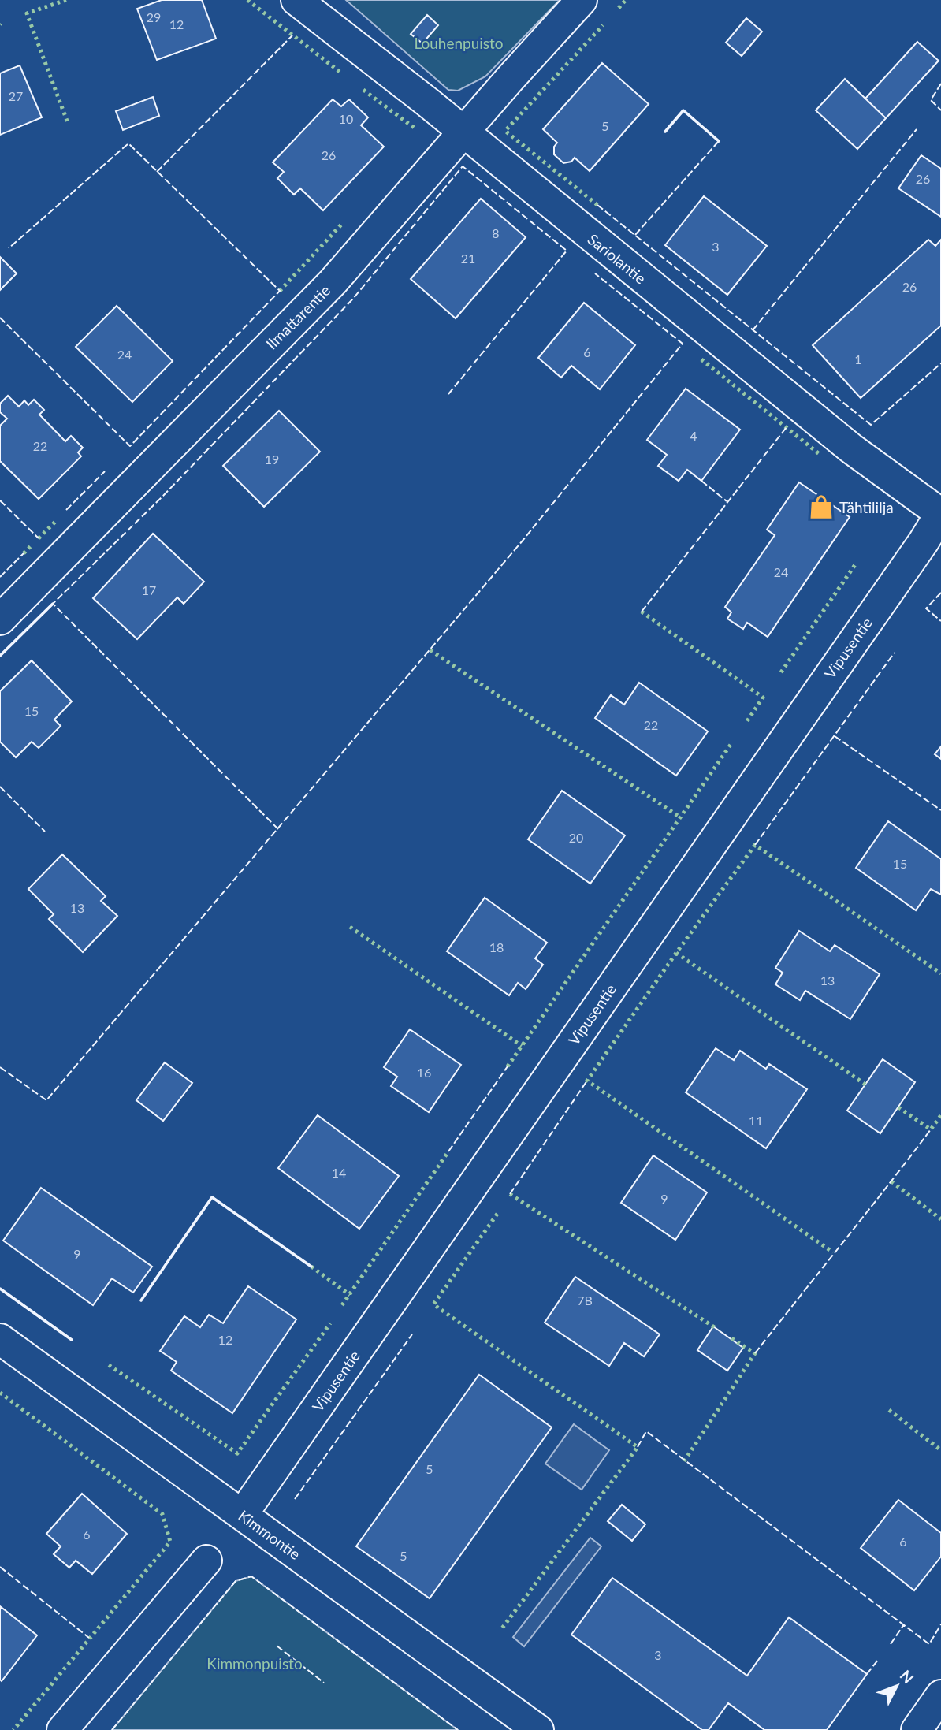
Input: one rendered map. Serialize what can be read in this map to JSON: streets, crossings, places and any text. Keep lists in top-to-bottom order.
{
  "streets": {
    "street": [
      "Sariolantie",
      "Ilmattarentie",
      "Vipusentie",
      "Kimmontie"
    ]
  },
  "crossings": [
    ["Sariolantie", "Ilmattarentie"],
    ["Sariolantie", "Vipusentie"],
    ["Vipusentie", "Kimmontie"]
  ],
  "parks": ["Louhenpuisto", "Kimmonpuisto"],
  "places": {
    "shop": ["Tähtililja"]
  },
  "house_numbers": [
    "29",
    "12",
    "27",
    "10",
    "5",
    "26",
    "26",
    "8",
    "3",
    "21",
    "26",
    "6",
    "24",
    "1",
    "4",
    "22",
    "19",
    "24",
    "17",
    "15",
    "22",
    "20",
    "15",
    "13",
    "18",
    "13",
    "16",
    "11",
    "14",
    "9",
    "9",
    "7B",
    "12",
    "5",
    "6",
    "6",
    "5",
    "3"
  ],
  "north": "top right"
}
